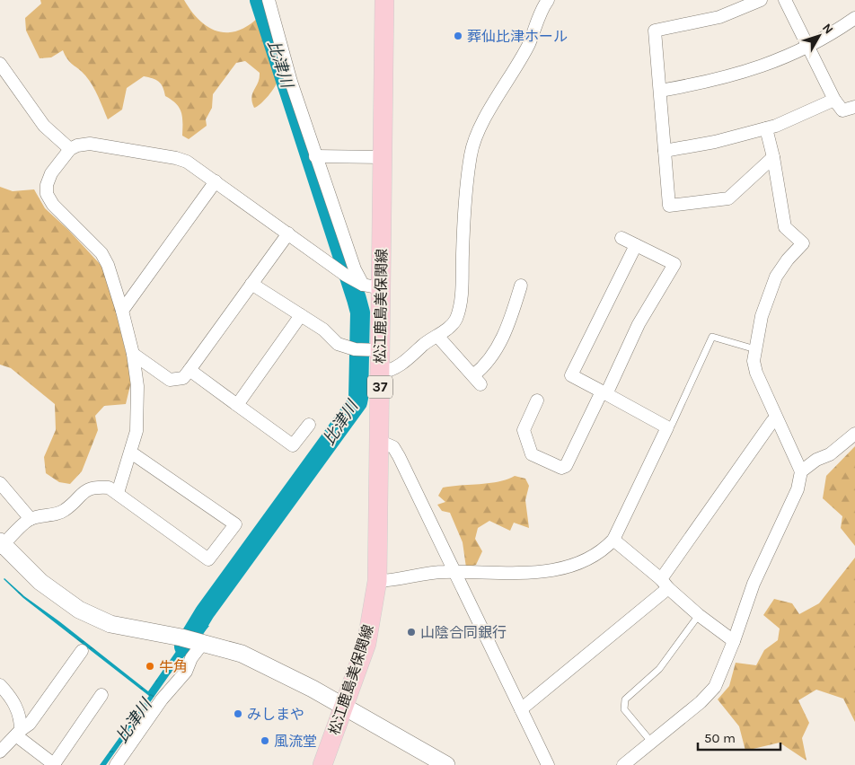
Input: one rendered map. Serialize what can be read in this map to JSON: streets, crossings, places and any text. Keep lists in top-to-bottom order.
{
  "streets": {
    "main road": ["松江鹿島美保関線", "37"]
  },
  "water": ["比津川"],
  "places": [
    "葬仙比津ホール",
    "山陰合同銀行",
    "牛角",
    "みしまや",
    "風流堂"
  ],
  "scale_bar": "50 m",
  "north": "top right"
}
